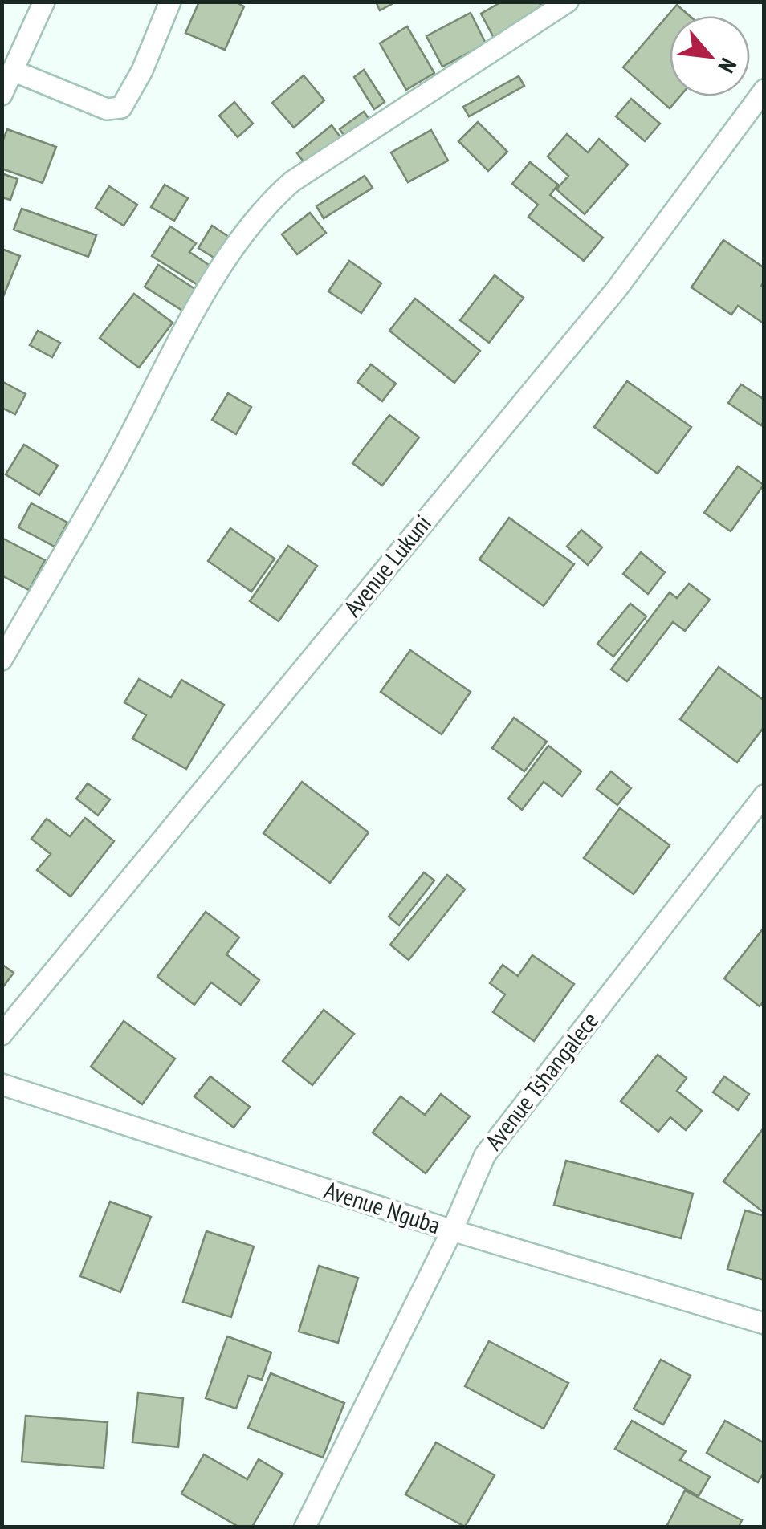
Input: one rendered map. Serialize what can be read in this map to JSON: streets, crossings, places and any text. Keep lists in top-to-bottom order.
{
  "streets": {
    "street": ["Avenue Lukuni", "Avenue Tshangalece", "Avenue Nguba"]
  },
  "crossings": [
    ["Avenue Tshangalece", "Avenue Nguba"]
  ],
  "north": "bottom right"
}
